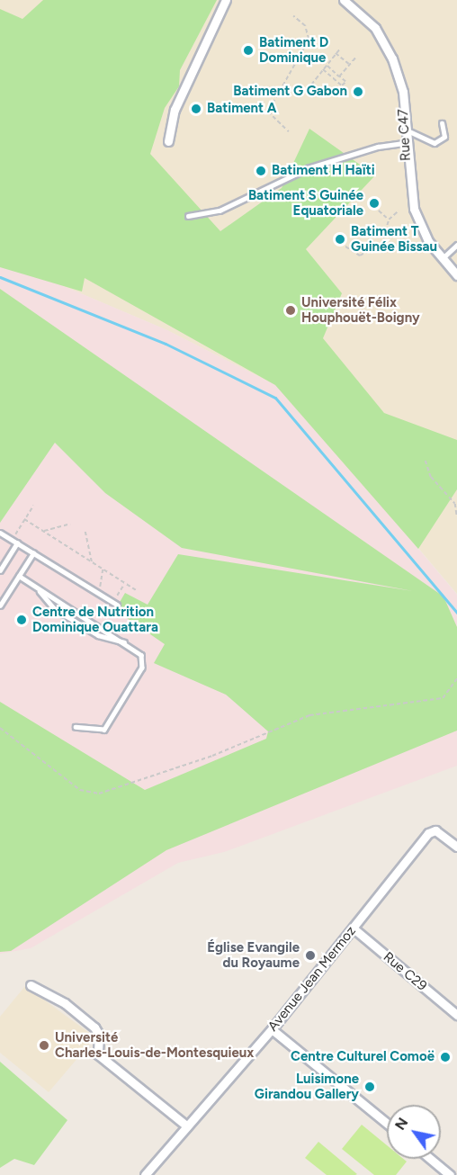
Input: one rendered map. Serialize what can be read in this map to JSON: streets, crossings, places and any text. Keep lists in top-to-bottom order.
{
  "streets": {
    "street": ["Rue C47", "Rue C29", "Avenue Jean Mermoz"]
  },
  "crossings": [
    ["Rue C29", "Avenue Jean Mermoz"]
  ],
  "places": [
    "Batiment D Dominique",
    "Batiment G Gabon",
    "Batiment A",
    "Batiment H Haïti",
    "Batiment S Guinée Equatoriale",
    "Batiment T Guinée Bissau",
    "Université Félix Houphouët-Boigny",
    "Centre de Nutrition Dominique Ouattara",
    "Église Evangile du Royaume",
    "Université Charles-Louis-de-Montesquieux",
    "Centre Culturel Comoë",
    "Luisimone Girandou Gallery"
  ],
  "north": "top left"
}
